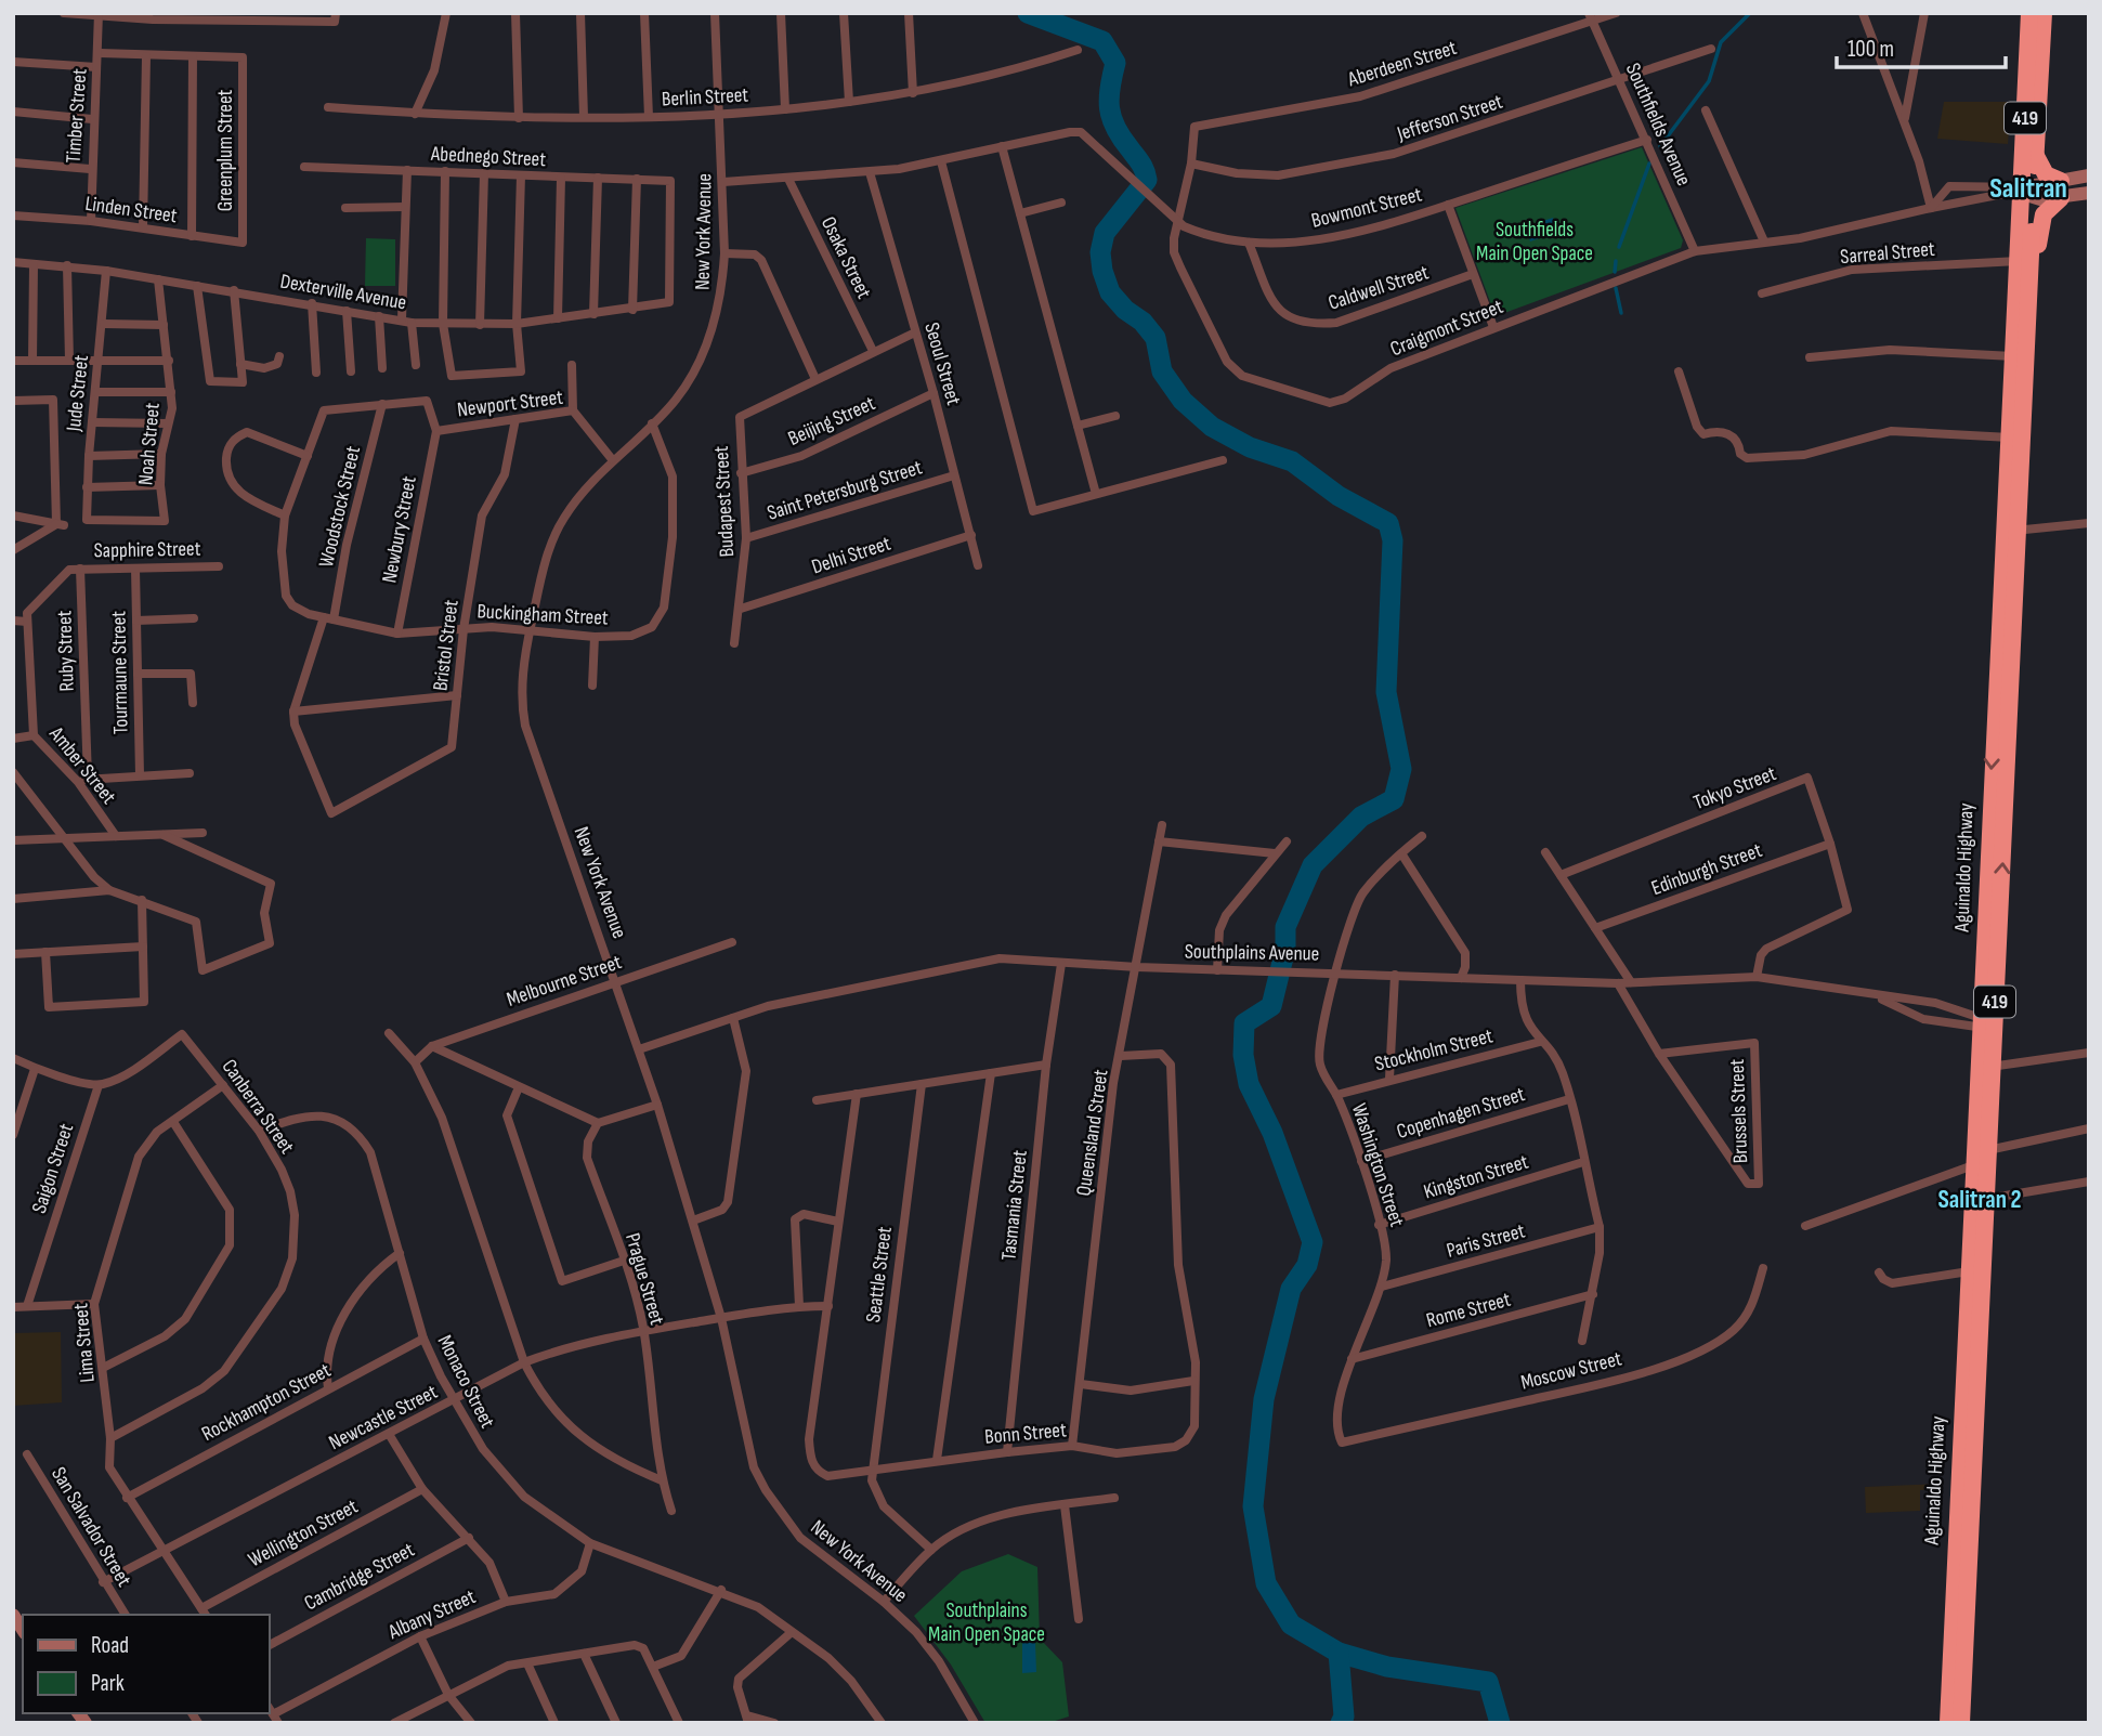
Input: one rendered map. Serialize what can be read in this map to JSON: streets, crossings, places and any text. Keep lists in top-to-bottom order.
{
  "streets": {
    "highway": ["419", "Aguinaldo Highway"],
    "street": [
      "Aberdeen Street",
      "Berlin Street",
      "Timber Street",
      "Jefferson Street",
      "Southfields Avenue",
      "Greenplum Street",
      "Abednego Street",
      "Bowmont Street",
      "Linden Street",
      "New York Avenue",
      "Sarreal Street",
      "Osaka Street",
      "Caldwell Street",
      "Dexterville Avenue",
      "Craigmont Street",
      "Seoul Street",
      "Jude Street",
      "Newport Street",
      "Beijing Street",
      "Noah Street",
      "Saint Petersburg Street",
      "Budapest Street",
      "Woodstock Street",
      "Newbury Street",
      "Sapphire Street",
      "Delhi Street",
      "Buckingham Street",
      "Bristol Street",
      "Ruby Street",
      "Tourmaune Street",
      "Amber Street",
      "Tokyo Street",
      "Edinburgh Street",
      "Southplains Avenue",
      "Melbourne Street",
      "Stockholm Street",
      "Canberra Street",
      "Brussels Street",
      "Copenhagen Street",
      "Queensland Street",
      "Washington Street",
      "Saigon Street",
      "Kingston Street",
      "Tasmania Street",
      "Paris Street",
      "Seattle Street",
      "Prague Street",
      "Rome Street",
      "Lima Street",
      "Moscow Street",
      "Monaco Street",
      "Rockhampton Street",
      "Newcastle Street",
      "Bonn Street",
      "San Salvador Street",
      "Wellington Street",
      "Cambridge Street",
      "Albany Street"
    ]
  },
  "crossings": [
    ["Aberdeen Street", "Southfields Avenue"],
    ["Aberdeen Street", "Craigmont Street"],
    ["Berlin Street", "New York Avenue"],
    ["Timber Street", "Linden Street"],
    ["Jefferson Street", "Southfields Avenue"],
    ["Jefferson Street", "Craigmont Street"],
    ["Southfields Avenue", "Bowmont Street"],
    ["Southfields Avenue", "Craigmont Street"],
    ["Greenplum Street", "Linden Street"],
    ["Abednego Street", "Dexterville Avenue"],
    ["Bowmont Street", "New York Avenue"],
    ["Bowmont Street", "Osaka Street"],
    ["Bowmont Street", "Caldwell Street"],
    ["Bowmont Street", "Craigmont Street"],
    ["Bowmont Street", "Seoul Street"],
    ["New York Avenue", "Newport Street"],
    ["New York Avenue", "Buckingham Street"],
    ["New York Avenue", "Southplains Avenue"],
    ["New York Avenue", "Melbourne Street"],
    ["New York Avenue", "Newcastle Street"],
    ["Sarreal Street", "Aguinaldo Highway"],
    ["Osaka Street", "Budapest Street"],
    ["Dexterville Avenue", "Jude Street"],
    ["Dexterville Avenue", "Noah Street"],
    ["Craigmont Street", "Aguinaldo Highway"],
    ["Seoul Street", "Beijing Street"],
    ["Seoul Street", "Saint Petersburg Street"],
    ["Seoul Street", "Budapest Street"],
    ["Seoul Street", "Delhi Street"],
    ["Jude Street", "Noah Street"],
    ["Newport Street", "Newbury Street"],
    ["Newport Street", "Bristol Street"],
    ["Beijing Street", "Budapest Street"],
    ["Saint Petersburg Street", "Budapest Street"],
    ["Budapest Street", "Delhi Street"],
    ["Woodstock Street", "Buckingham Street"],
    ["Woodstock Street", "Bristol Street"],
    ["Newbury Street", "Buckingham Street"],
    ["Sapphire Street", "Ruby Street"],
    ["Sapphire Street", "Tourmaune Street"],
    ["Sapphire Street", "Amber Street"],
    ["Buckingham Street", "Bristol Street"],
    ["Tokyo Street", "Edinburgh Street"],
    ["Tokyo Street", "Southplains Avenue"],
    ["Aguinaldo Highway", "Southplains Avenue"],
    ["Southplains Avenue", "Queensland Street"],
    ["Southplains Avenue", "Washington Street"],
    ["Southplains Avenue", "Tasmania Street"],
    ["Stockholm Street", "Washington Street"],
    ["Canberra Street", "Saigon Street"],
    ["Canberra Street", "Lima Street"],
    ["Canberra Street", "Monaco Street"],
    ["Copenhagen Street", "Washington Street"],
    ["Queensland Street", "Bonn Street"],
    ["Washington Street", "Kingston Street"],
    ["Washington Street", "Paris Street"],
    ["Washington Street", "Rome Street"],
    ["Washington Street", "Moscow Street"],
    ["Tasmania Street", "Bonn Street"],
    ["Seattle Street", "Bonn Street"],
    ["Prague Street", "Newcastle Street"],
    ["Lima Street", "Rockhampton Street"],
    ["Lima Street", "Newcastle Street"],
    ["Lima Street", "Wellington Street"],
    ["Monaco Street", "Rockhampton Street"],
    ["Monaco Street", "Newcastle Street"],
    ["Monaco Street", "Albany Street"],
    ["Newcastle Street", "Bonn Street"],
    ["Newcastle Street", "San Salvador Street"]
  ],
  "districts": ["Salitran", "Salitran 2"],
  "parks": ["Southfields Main Open Space", "Southplains Main Open Space"],
  "legend": ["Road", "Park"],
  "scale_bar": "100 m"
}
